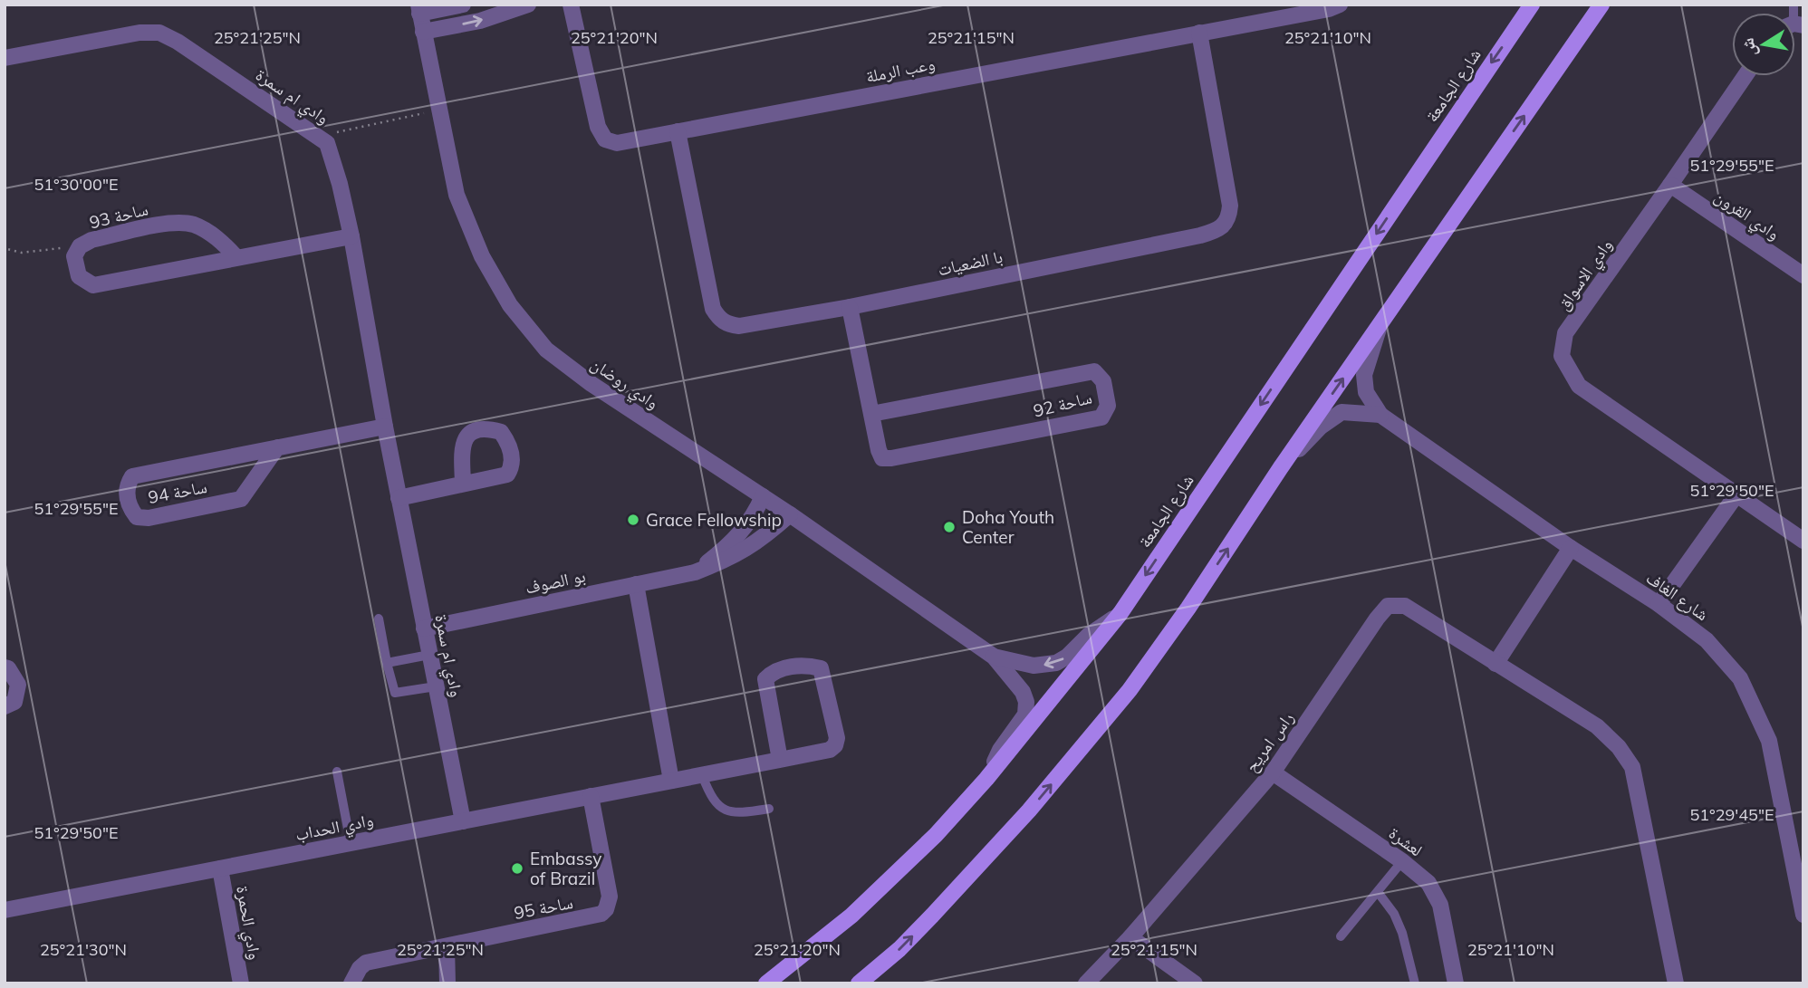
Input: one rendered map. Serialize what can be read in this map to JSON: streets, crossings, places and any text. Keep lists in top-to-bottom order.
{
  "streets": {
    "main road": ["شارع الجامعة"],
    "street": [
      "وعب الرملة",
      "وادي ام سمرة",
      "وادي القرون",
      "ساحة 93",
      "با الضعيات",
      "وادي الاسواق",
      "وادي روضان",
      "ساحة 92",
      "ساحة 94",
      "بو الصوف",
      "شارع الغاف",
      "راس امريح",
      "وادي الحداب",
      "لعشرة",
      "ساحة 95",
      "وادي الحمرة"
    ]
  },
  "crossings": [
    ["وعب الرملة", "با الضعيات"],
    ["شارع الجامعة", "وادي روضان"],
    ["وادي ام سمرة", "ساحة 93"],
    ["وادي ام سمرة", "ساحة 94"],
    ["وادي ام سمرة", "بو الصوف"],
    ["وادي ام سمرة", "وادي الحداب"],
    ["وادي القرون", "وادي الاسواق"],
    ["با الضعيات", "ساحة 92"],
    ["وادي روضان", "بو الصوف"],
    ["راس امريح", "لعشرة"],
    ["وادي الحداب", "ساحة 95"],
    ["وادي الحداب", "وادي الحمرة"]
  ],
  "places": ["Grace Fellowship", "Doha Youth Center", "Embassy of Brazil"],
  "north": "left",
  "coordinates": [
    "25°21'20\"N",
    "25°21'15\"N",
    "25°21'25\"N",
    "25°21'10\"N",
    "51°29'55\"E",
    "51°30'00\"E",
    "51°29'50\"E",
    "51°29'45\"E",
    "25°21'30\"N"
  ]
}
